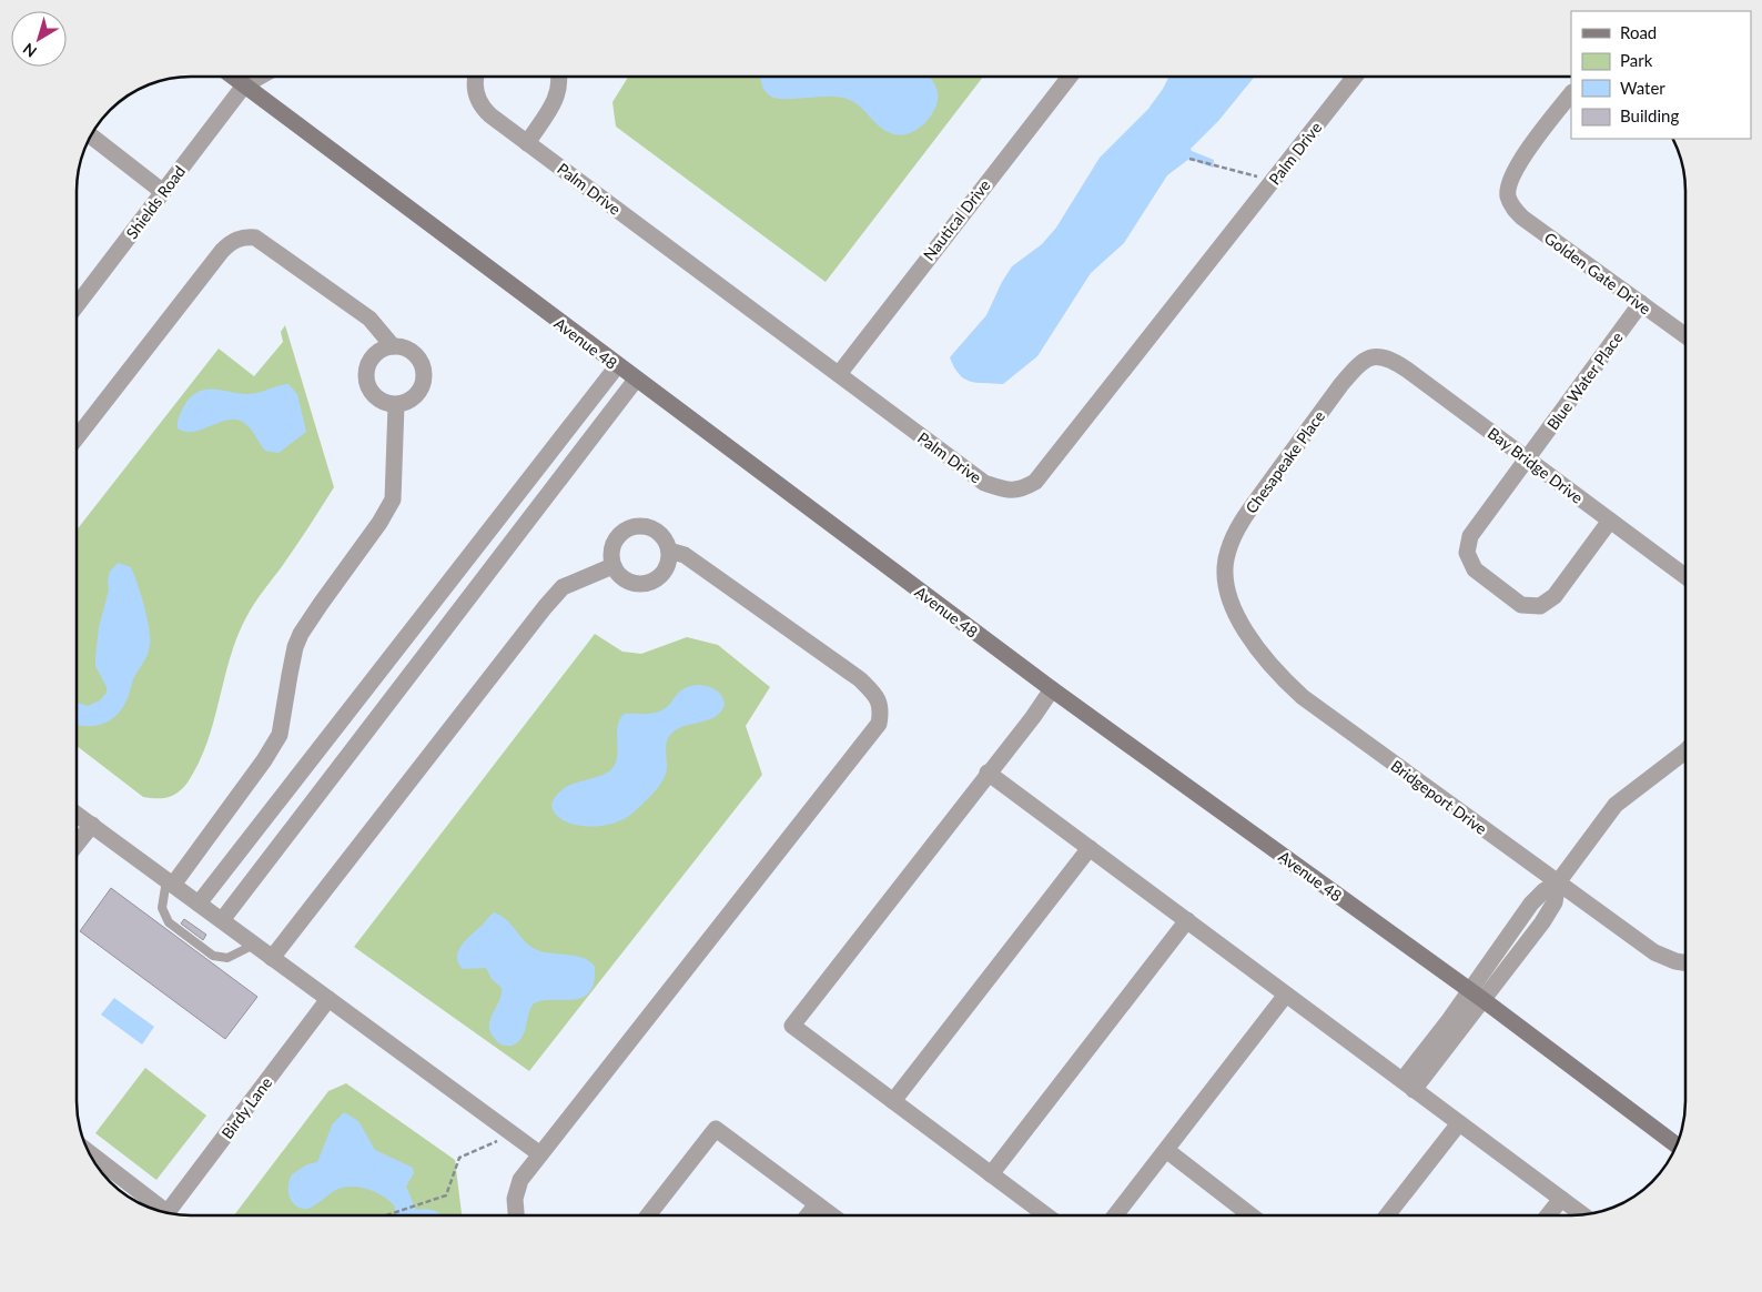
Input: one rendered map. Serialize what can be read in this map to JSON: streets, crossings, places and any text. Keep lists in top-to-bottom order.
{
  "streets": {
    "main road": ["Avenue 48"],
    "street": [
      "Palm Drive",
      "Shields Road",
      "Nautical Drive",
      "Golden Gate Drive",
      "Blue Water Place",
      "Chesapeake Place",
      "Bay Bridge Drive",
      "Bridgeport Drive",
      "Birdy Lane"
    ]
  },
  "crossings": [
    ["Palm Drive", "Nautical Drive"],
    ["Shields Road", "Avenue 48"],
    ["Golden Gate Drive", "Blue Water Place"],
    ["Blue Water Place", "Bay Bridge Drive"],
    ["Chesapeake Place", "Bay Bridge Drive"],
    ["Chesapeake Place", "Bridgeport Drive"]
  ],
  "legend": [
    "Road",
    "Park",
    "Water",
    "Building"
  ],
  "north": "bottom left"
}
